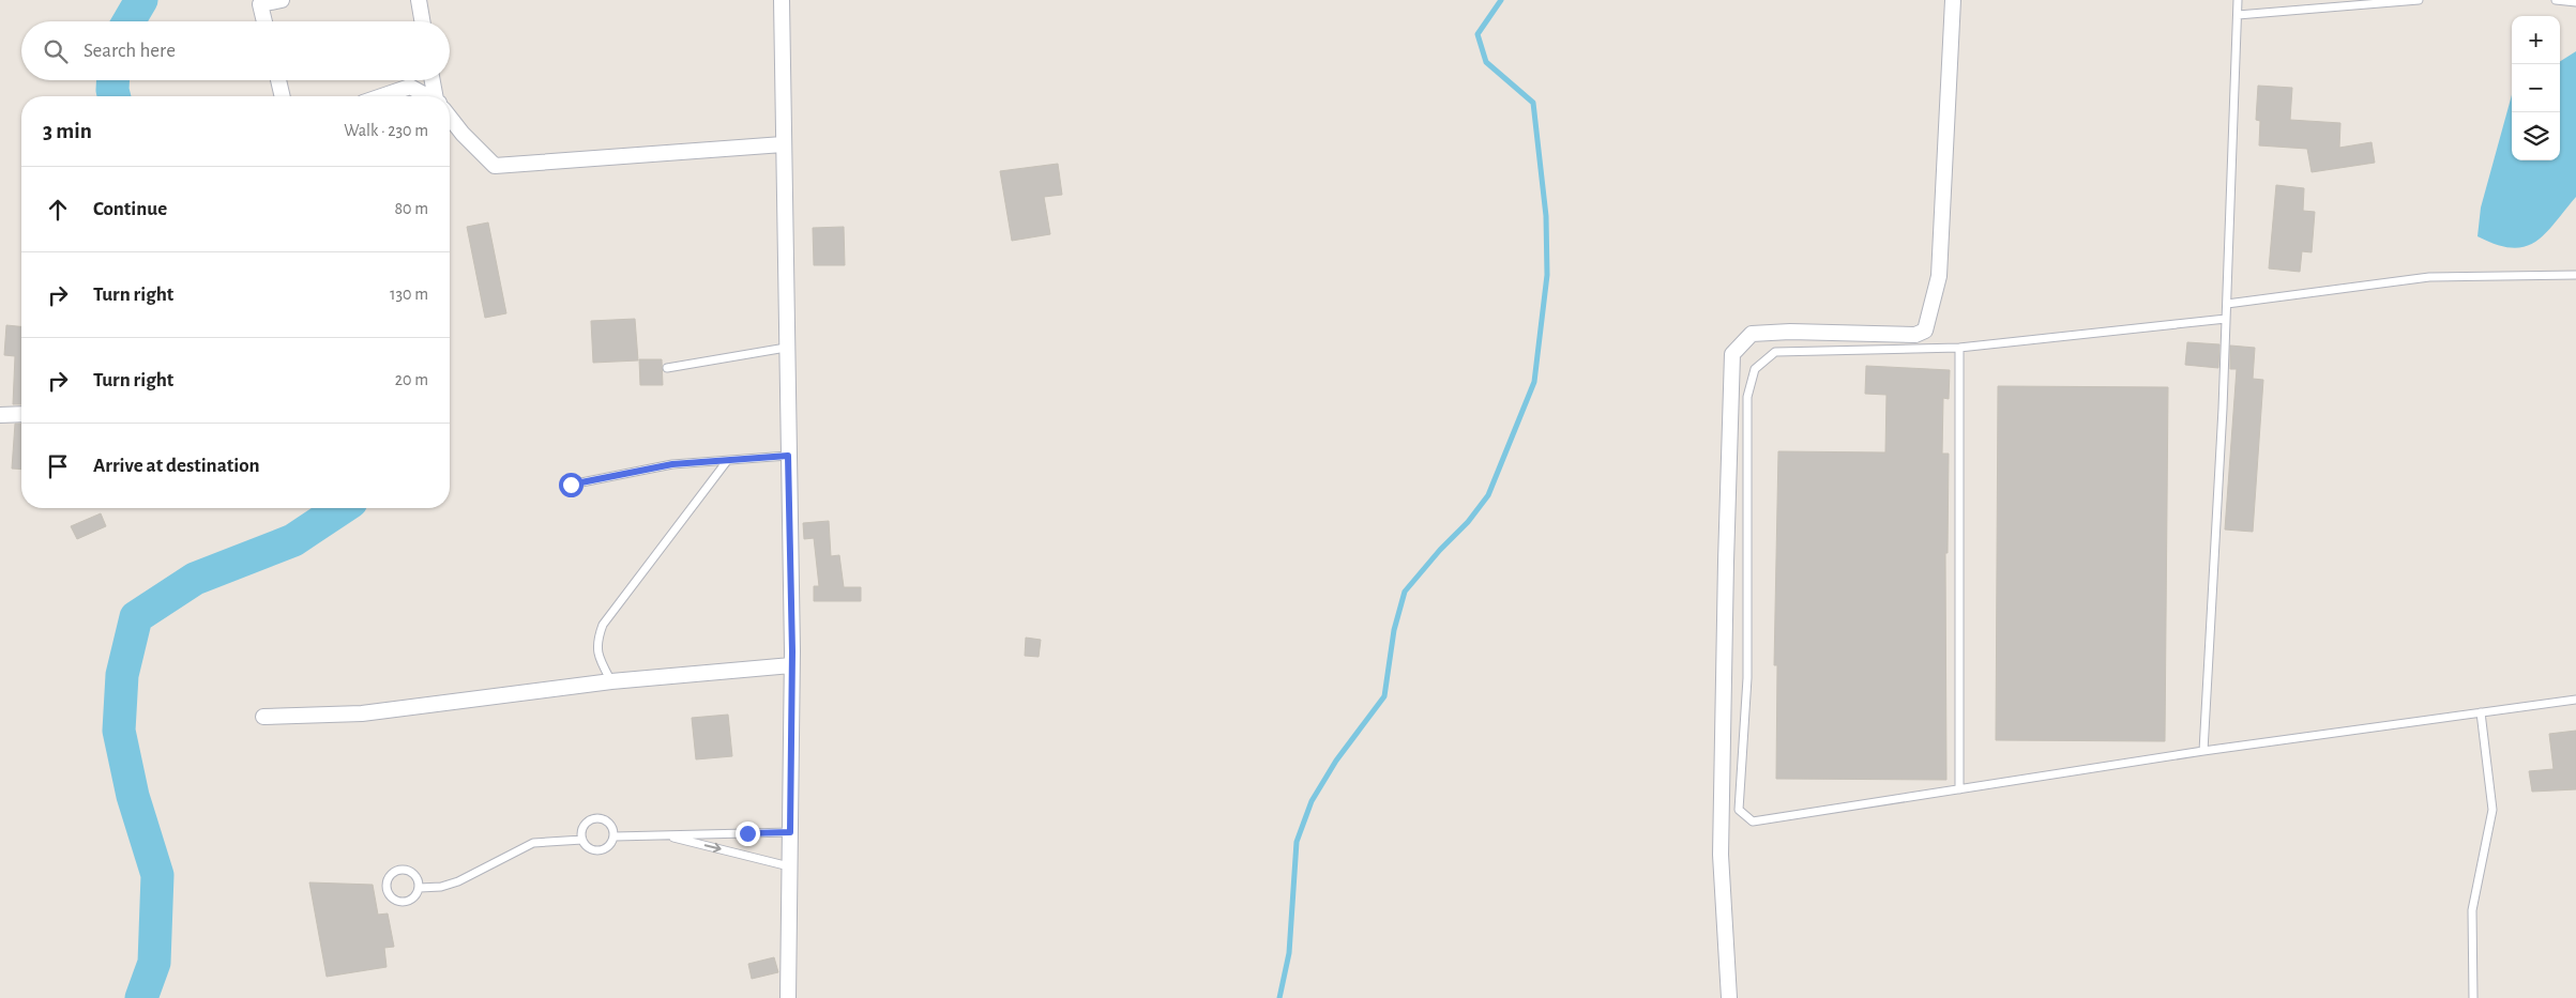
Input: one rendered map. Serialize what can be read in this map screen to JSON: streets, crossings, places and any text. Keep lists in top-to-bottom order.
{
  "page": {
    "map_buttons": ["+", "−"],
    "search": "Search here",
    "heading": ["3 min", "Walk · 230 m"],
    "list": [
      ["Continue", "80 m"],
      ["Turn right", "130 m"],
      ["Turn right", "20 m"],
      "Arrive at destination"
    ]
  }
}
